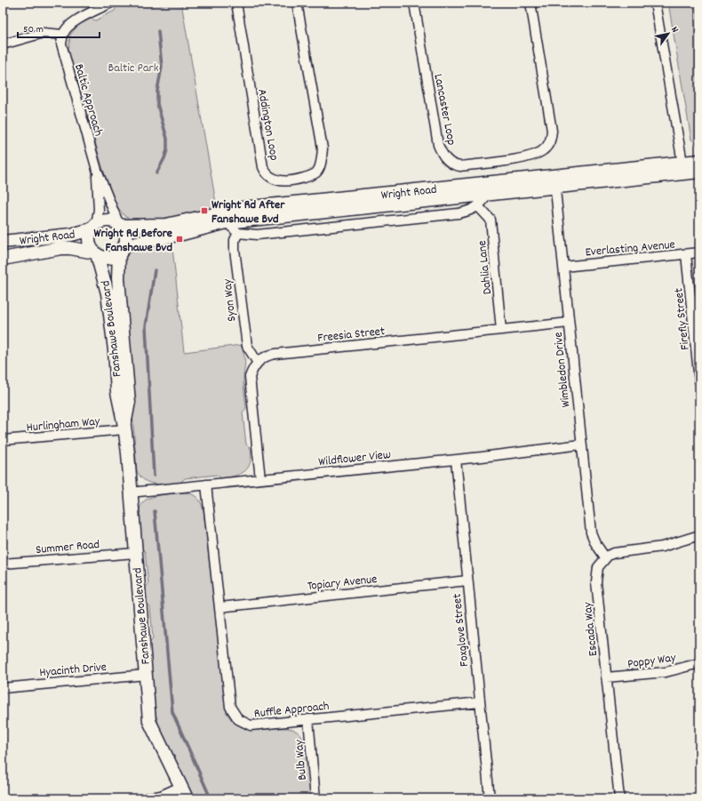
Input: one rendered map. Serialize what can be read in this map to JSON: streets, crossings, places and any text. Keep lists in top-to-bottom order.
{
  "streets": {
    "main road": ["Wright Road", "Fanshawe Boulevard"],
    "street": [
      "Baltic Approach",
      "Lancaster Loop",
      "Addington Loop",
      "Everlasting Avenue",
      "Dahlia Lane",
      "Syon Way",
      "Firefly Street",
      "Freesia Street",
      "Wimbledon Drive",
      "Hurlingham Way",
      "Wildflower View",
      "Summer Road",
      "Topiary Avenue",
      "Escada Way",
      "Foxglove Street",
      "Poppy Way",
      "Hyacinth Drive",
      "Ruffle Approach",
      "Bulb Way"
    ]
  },
  "crossings": [
    ["Baltic Approach", "Wright Road"],
    ["Baltic Approach", "Fanshawe Boulevard"],
    ["Wright Road", "Fanshawe Boulevard"],
    ["Wright Road", "Wimbledon Drive"],
    ["Everlasting Avenue", "Firefly Street"],
    ["Everlasting Avenue", "Wimbledon Drive"],
    ["Dahlia Lane", "Freesia Street"],
    ["Syon Way", "Freesia Street"],
    ["Fanshawe Boulevard", "Hurlingham Way"],
    ["Fanshawe Boulevard", "Wildflower View"],
    ["Fanshawe Boulevard", "Summer Road"],
    ["Fanshawe Boulevard", "Hyacinth Drive"],
    ["Freesia Street", "Wimbledon Drive"],
    ["Wimbledon Drive", "Wildflower View"],
    ["Wimbledon Drive", "Escada Way"],
    ["Wildflower View", "Foxglove Street"],
    ["Wildflower View", "Ruffle Approach"],
    ["Topiary Avenue", "Foxglove Street"],
    ["Topiary Avenue", "Ruffle Approach"],
    ["Escada Way", "Poppy Way"],
    ["Foxglove Street", "Ruffle Approach"],
    ["Ruffle Approach", "Bulb Way"]
  ],
  "parks": ["Baltic Park"],
  "places": {
    "transit": ["Wright Rd After Fanshawe Bvd", "Wright Rd Before Fanshawe Bvd"]
  },
  "scale_bar": "50 m",
  "north": "top right"
}
